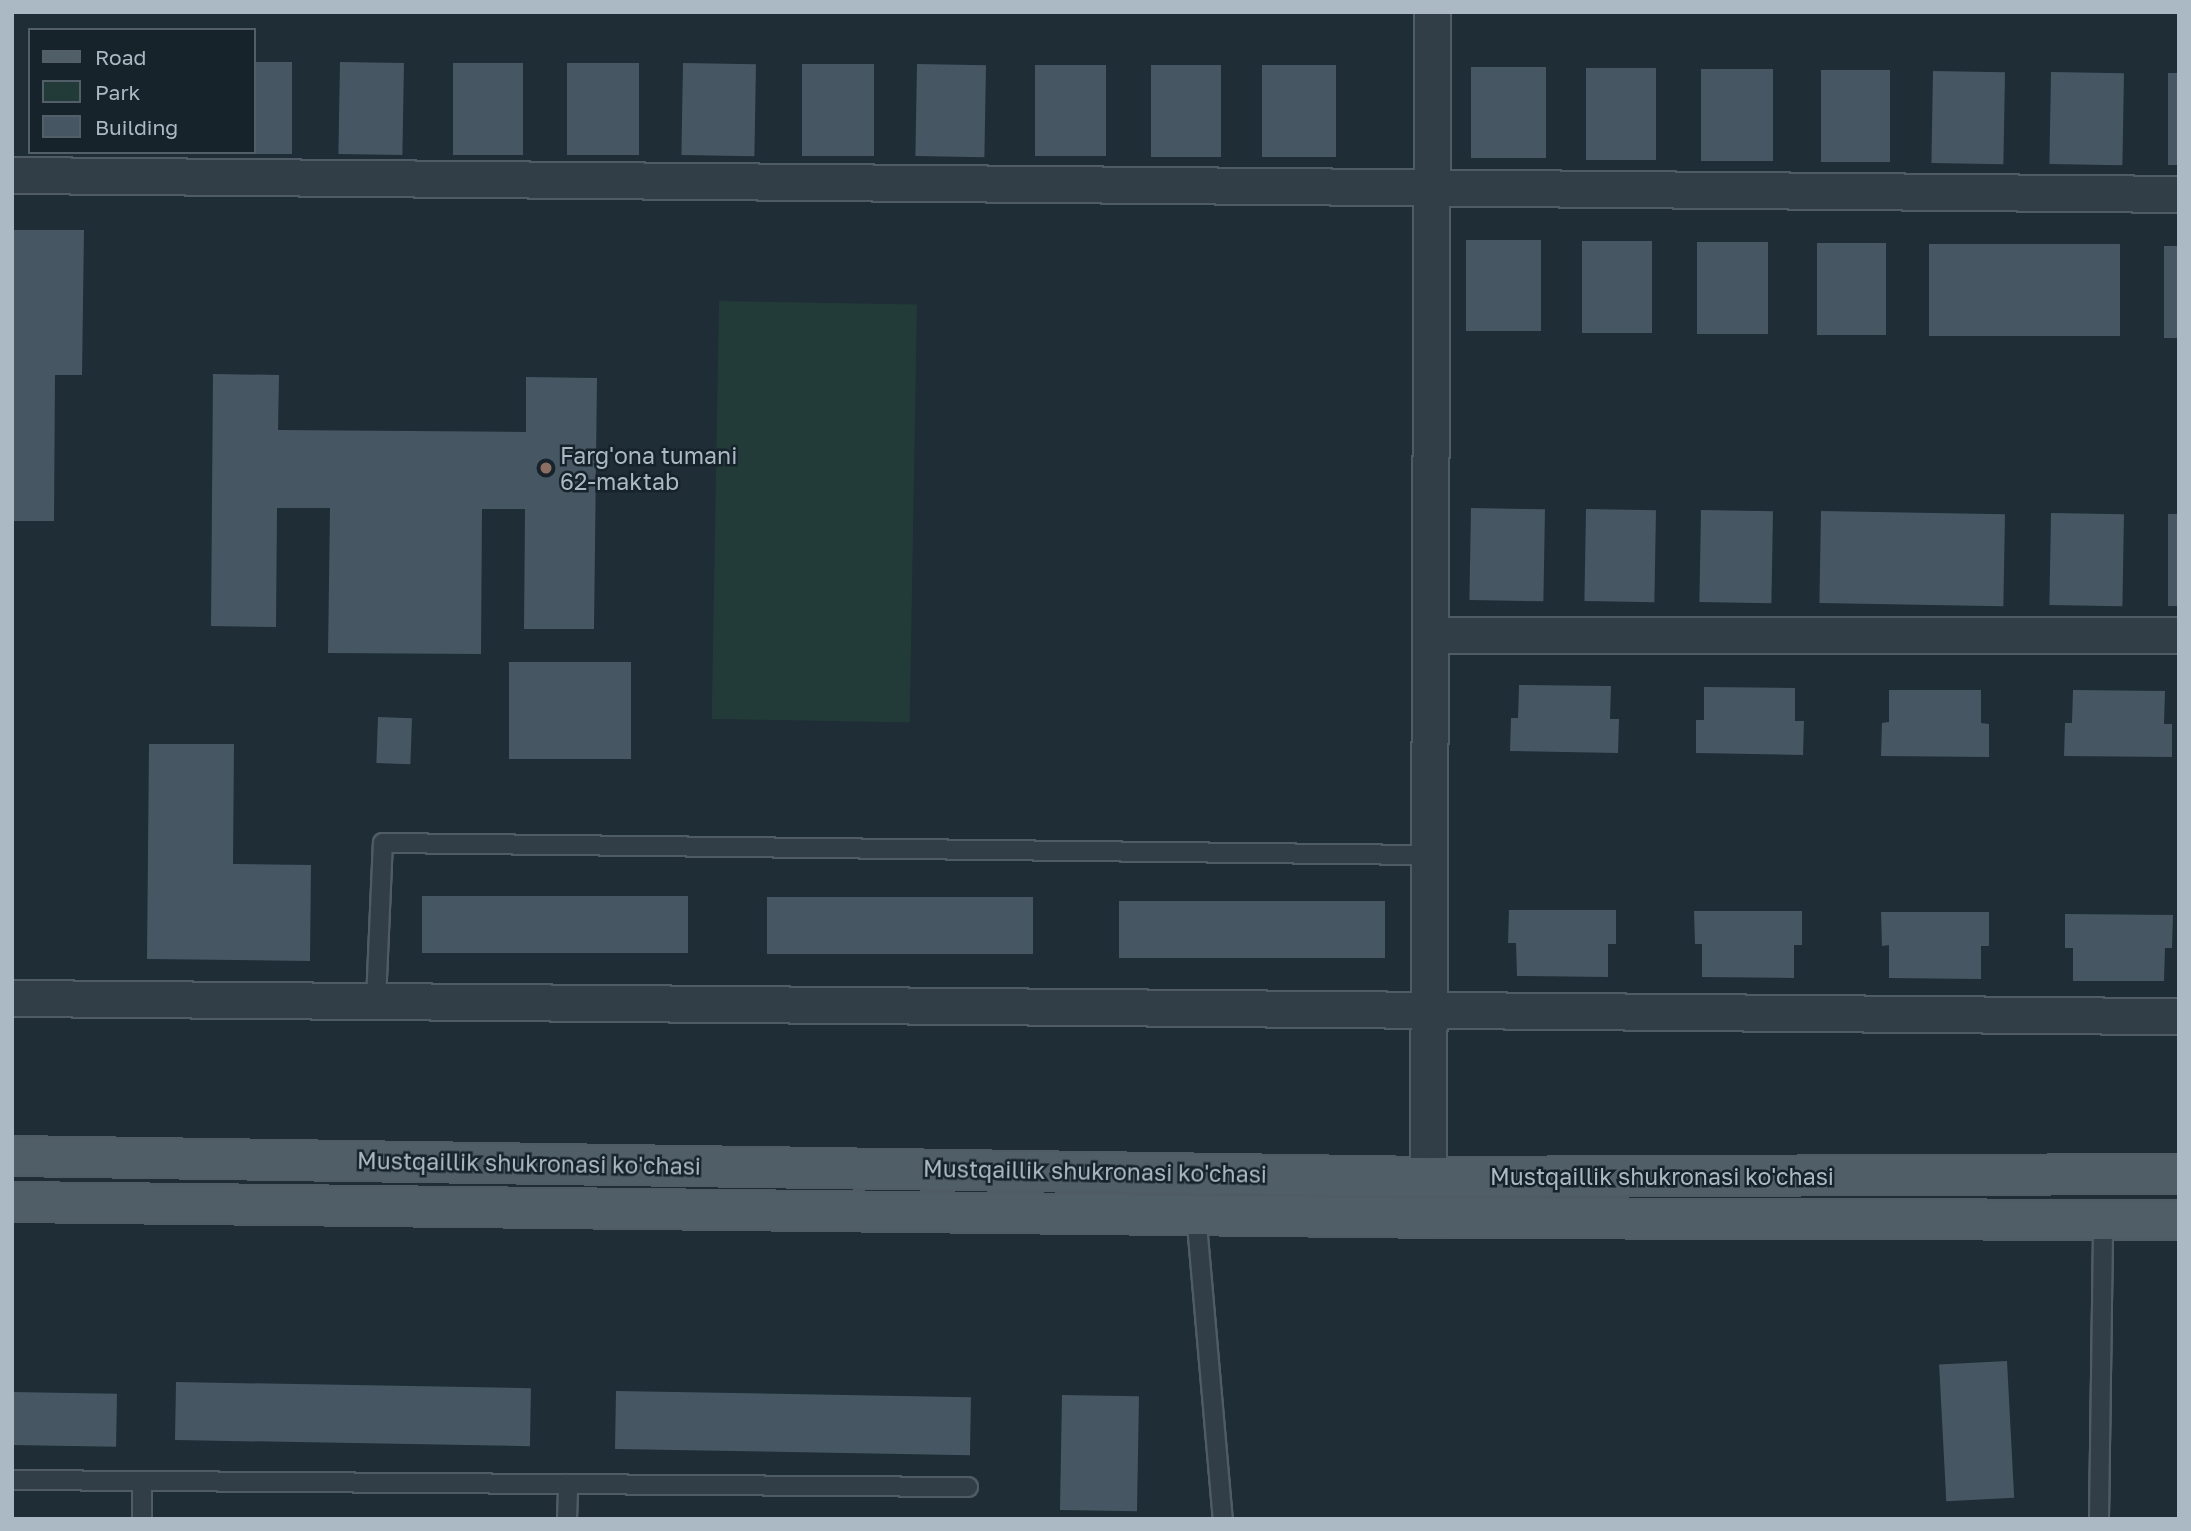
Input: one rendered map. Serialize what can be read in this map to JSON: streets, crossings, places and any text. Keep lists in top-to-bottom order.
{
  "streets": {
    "main road": ["Mustqaillik shukronasi ko'chasi"]
  },
  "places": ["Farg'ona tumani 62-maktab"],
  "legend": ["Road", "Park", "Building"]
}
